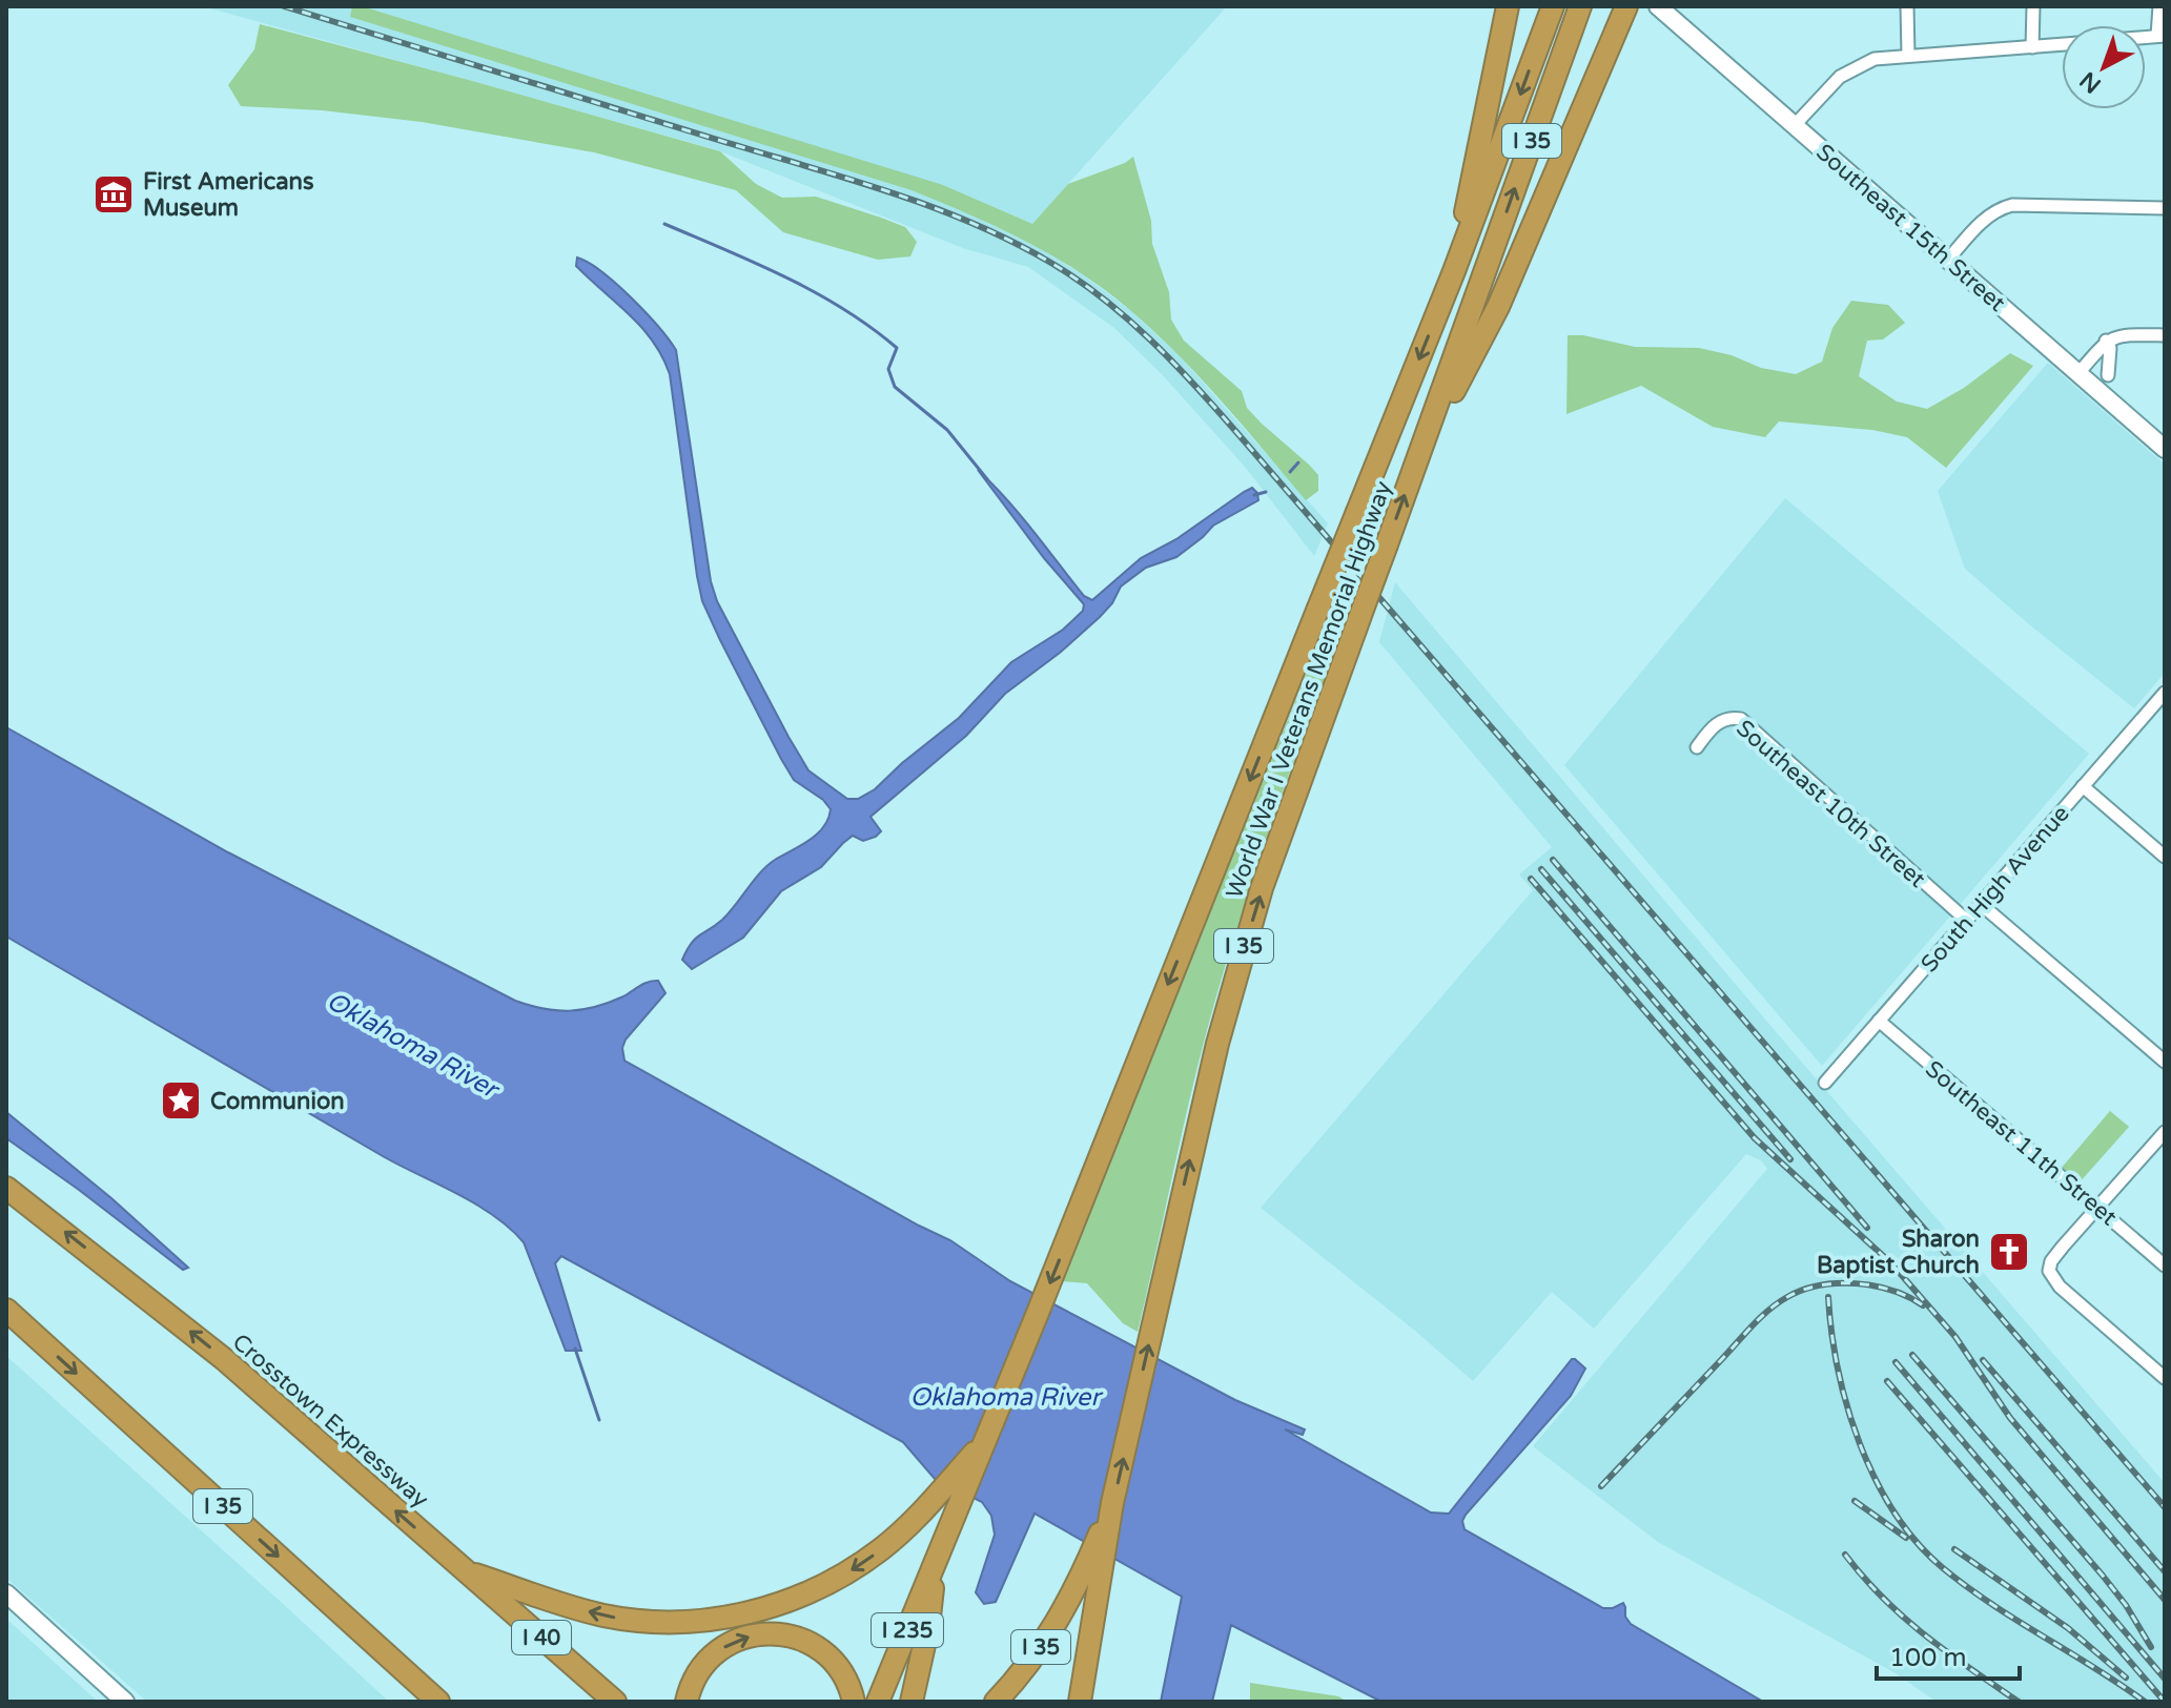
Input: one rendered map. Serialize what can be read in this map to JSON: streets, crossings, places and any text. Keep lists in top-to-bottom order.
{
  "streets": {
    "highway": [
      "I 35",
      "World War I Veterans Memorial Highway",
      "Crosstown Expressway",
      "I 235",
      "I 40"
    ],
    "main road": ["Southeast 15th Street"],
    "street": ["Southeast 10th Street", "South High Avenue", "Southeast 11th Street"]
  },
  "crossings": [
    ["I 35", "World War I Veterans Memorial Highway"],
    ["I 35", "Crosstown Expressway"],
    ["I 35", "I 235"],
    ["World War I Veterans Memorial Highway", "I 235"],
    ["Southeast 10th Street", "South High Avenue"],
    ["South High Avenue", "Southeast 11th Street"]
  ],
  "water": ["Oklahoma River"],
  "places": {
    "museum": ["First Americans Museum"],
    "place": ["Communion"],
    "church": ["Sharon Baptist Church"]
  },
  "scale_bar": "100 m",
  "north": "bottom left"
}
